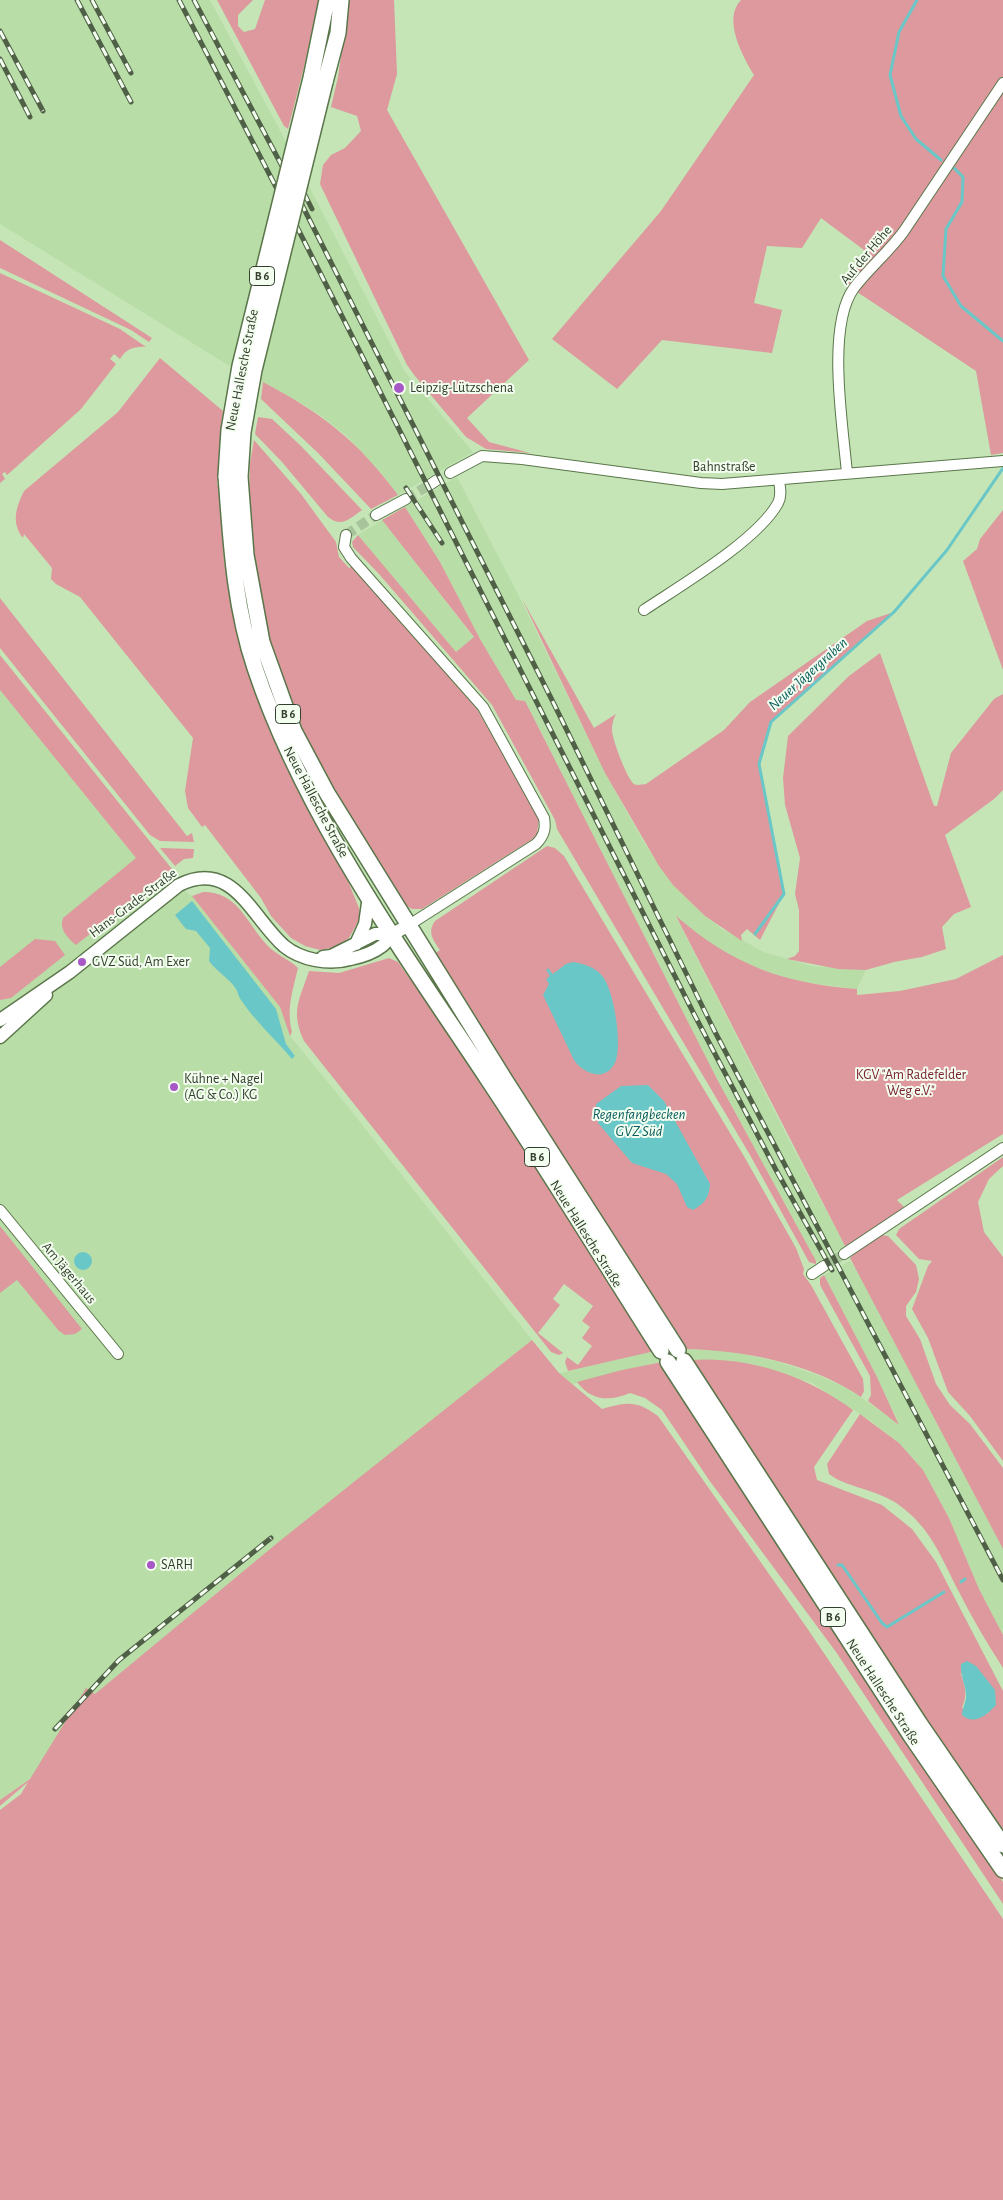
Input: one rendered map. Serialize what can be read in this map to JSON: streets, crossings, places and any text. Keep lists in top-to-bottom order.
{
  "streets": {
    "main road": ["B 6", "Neue Hallesche Straße"],
    "street": [
      "Auf der Höhe",
      "Bahnstraße",
      "Hans-Grade-Straße",
      "Am Jägerhaus"
    ]
  },
  "crossings": [
    ["Auf der Höhe", "Bahnstraße"],
    ["Neue Hallesche Straße", "Hans-Grade-Straße"]
  ],
  "water": ["Neuer Jägergraben", "Regenfangbecken GVZ Süd"],
  "parks": ["KGV \"Am Radefelder Weg e.V.\""],
  "places": [
    "Leipzig-Lützschena",
    "GVZ Süd, Am Exer",
    "Kühne + Nagel (AG & Co.) KG",
    "SARH"
  ]
}
